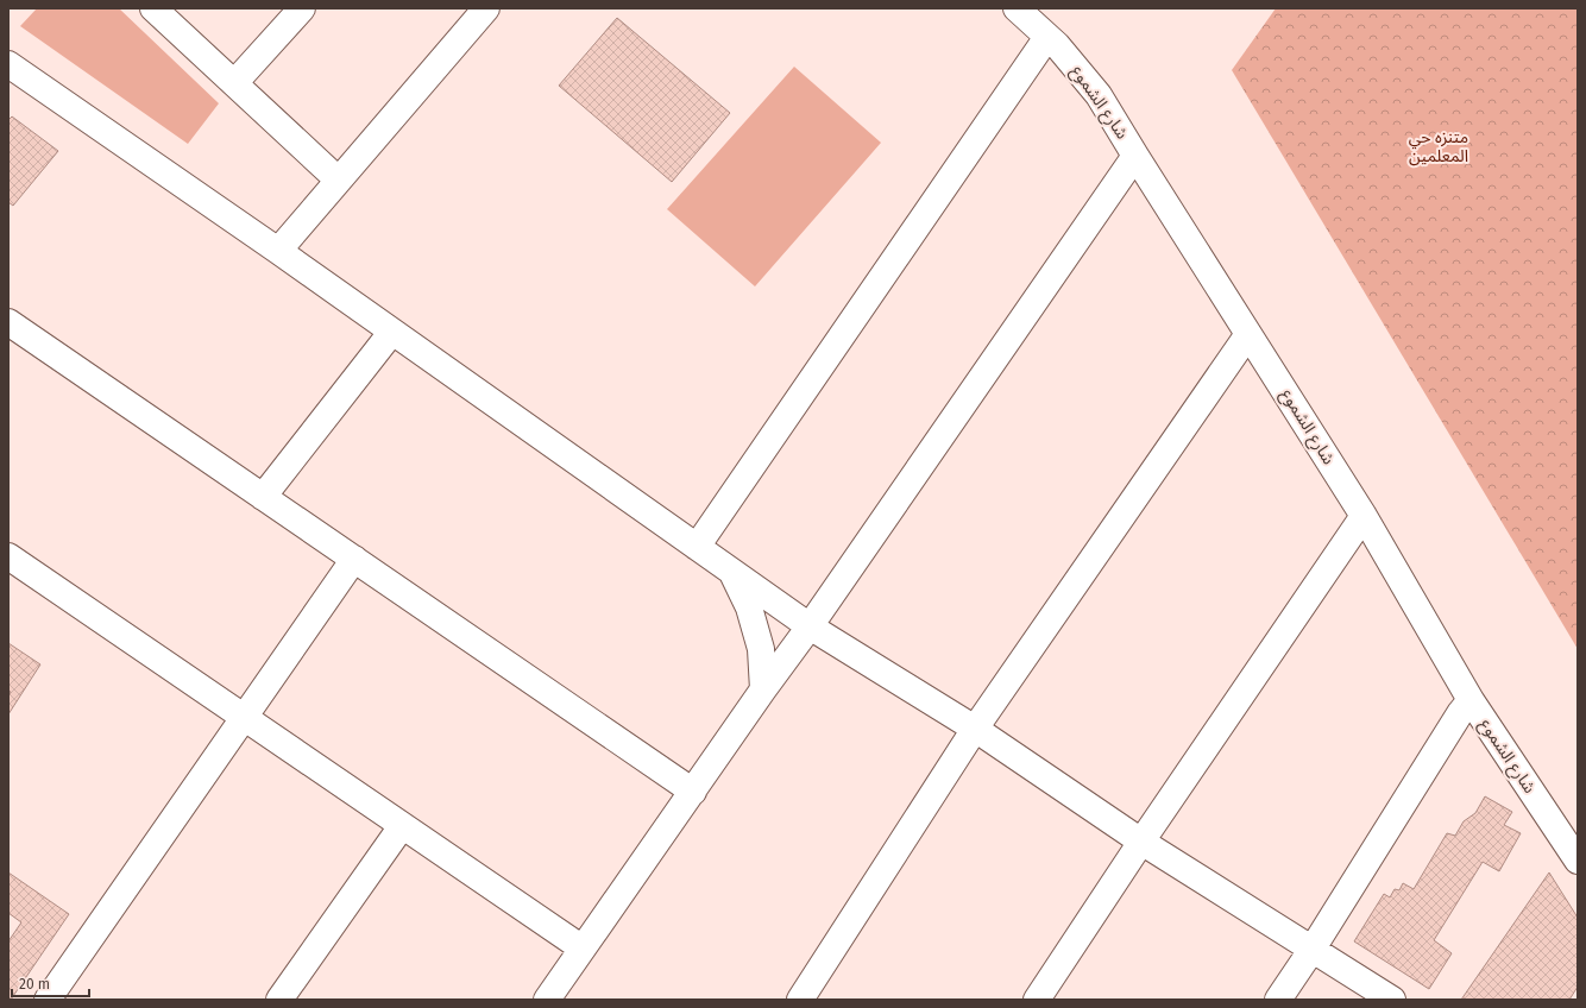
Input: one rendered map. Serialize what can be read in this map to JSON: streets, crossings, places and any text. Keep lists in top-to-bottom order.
{
  "streets": {
    "street": ["شارع الشموع"]
  },
  "parks": ["متنزه حي المعلمين"],
  "scale_bar": "20 m"
}
